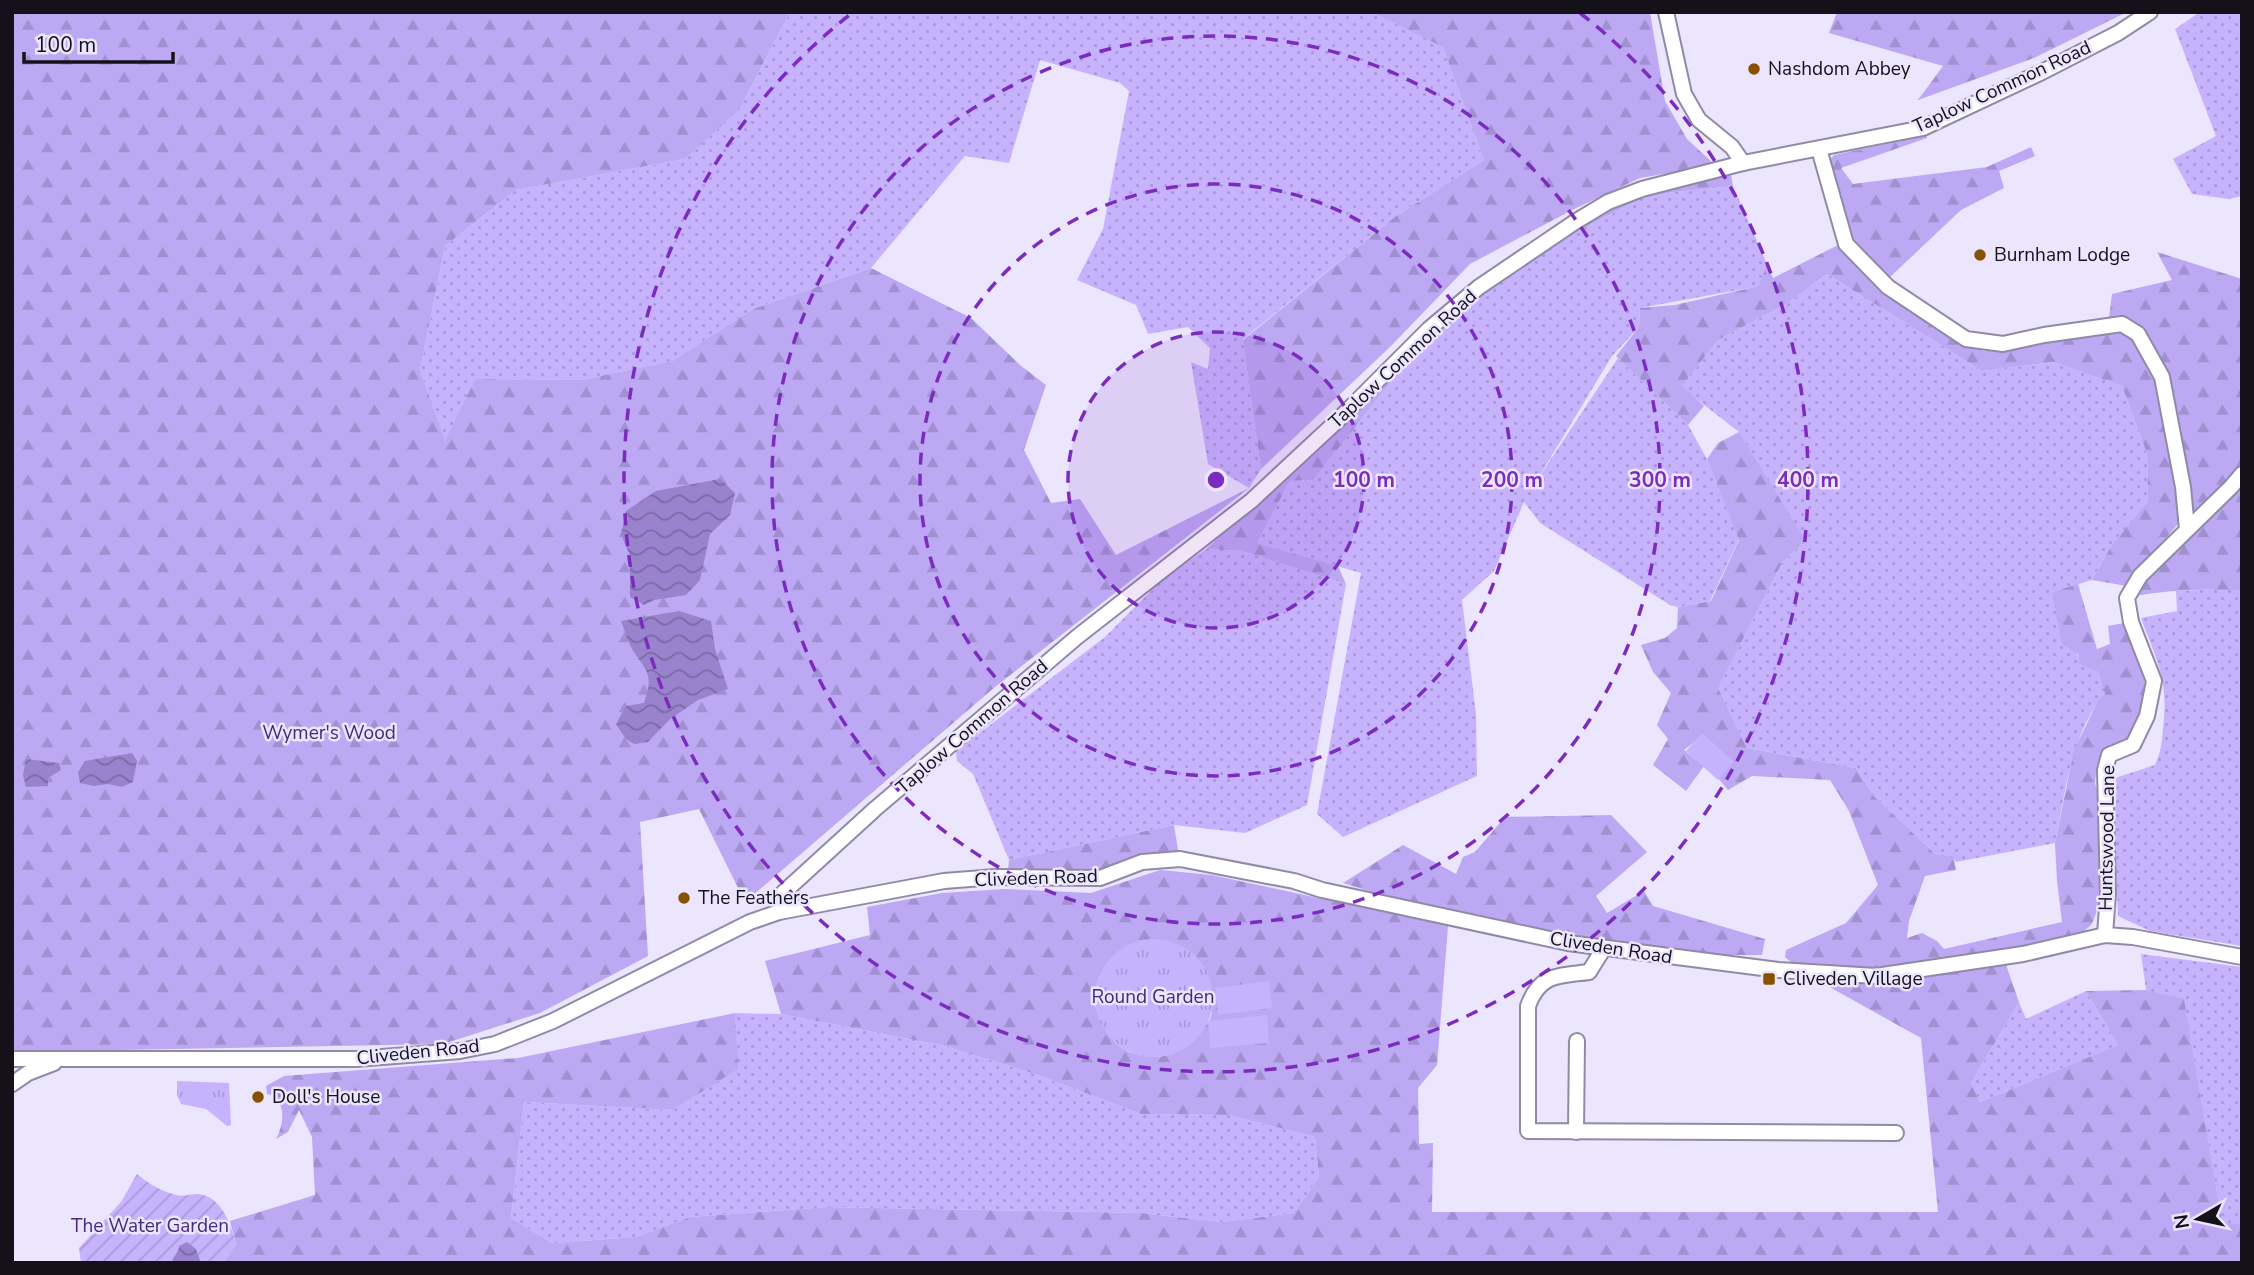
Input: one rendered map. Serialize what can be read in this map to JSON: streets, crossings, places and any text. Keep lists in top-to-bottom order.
{
  "streets": {
    "street": ["Taplow Common Road", "Huntswood Lane", "Cliveden Road"]
  },
  "crossings": [
    ["Taplow Common Road", "Cliveden Road"],
    ["Huntswood Lane", "Cliveden Road"]
  ],
  "parks": ["Wymer's Wood", "Round Garden", "The Water Garden"],
  "places": {
    "other": [
      "Nashdom Abbey",
      "Burnham Lodge",
      "The Feathers",
      "Doll's House"
    ],
    "transit": ["Cliveden Village"]
  },
  "scale_bar": "100 m",
  "north": "left",
  "rings": [
    "100 m",
    "200 m",
    "300 m",
    "400 m"
  ]
}
